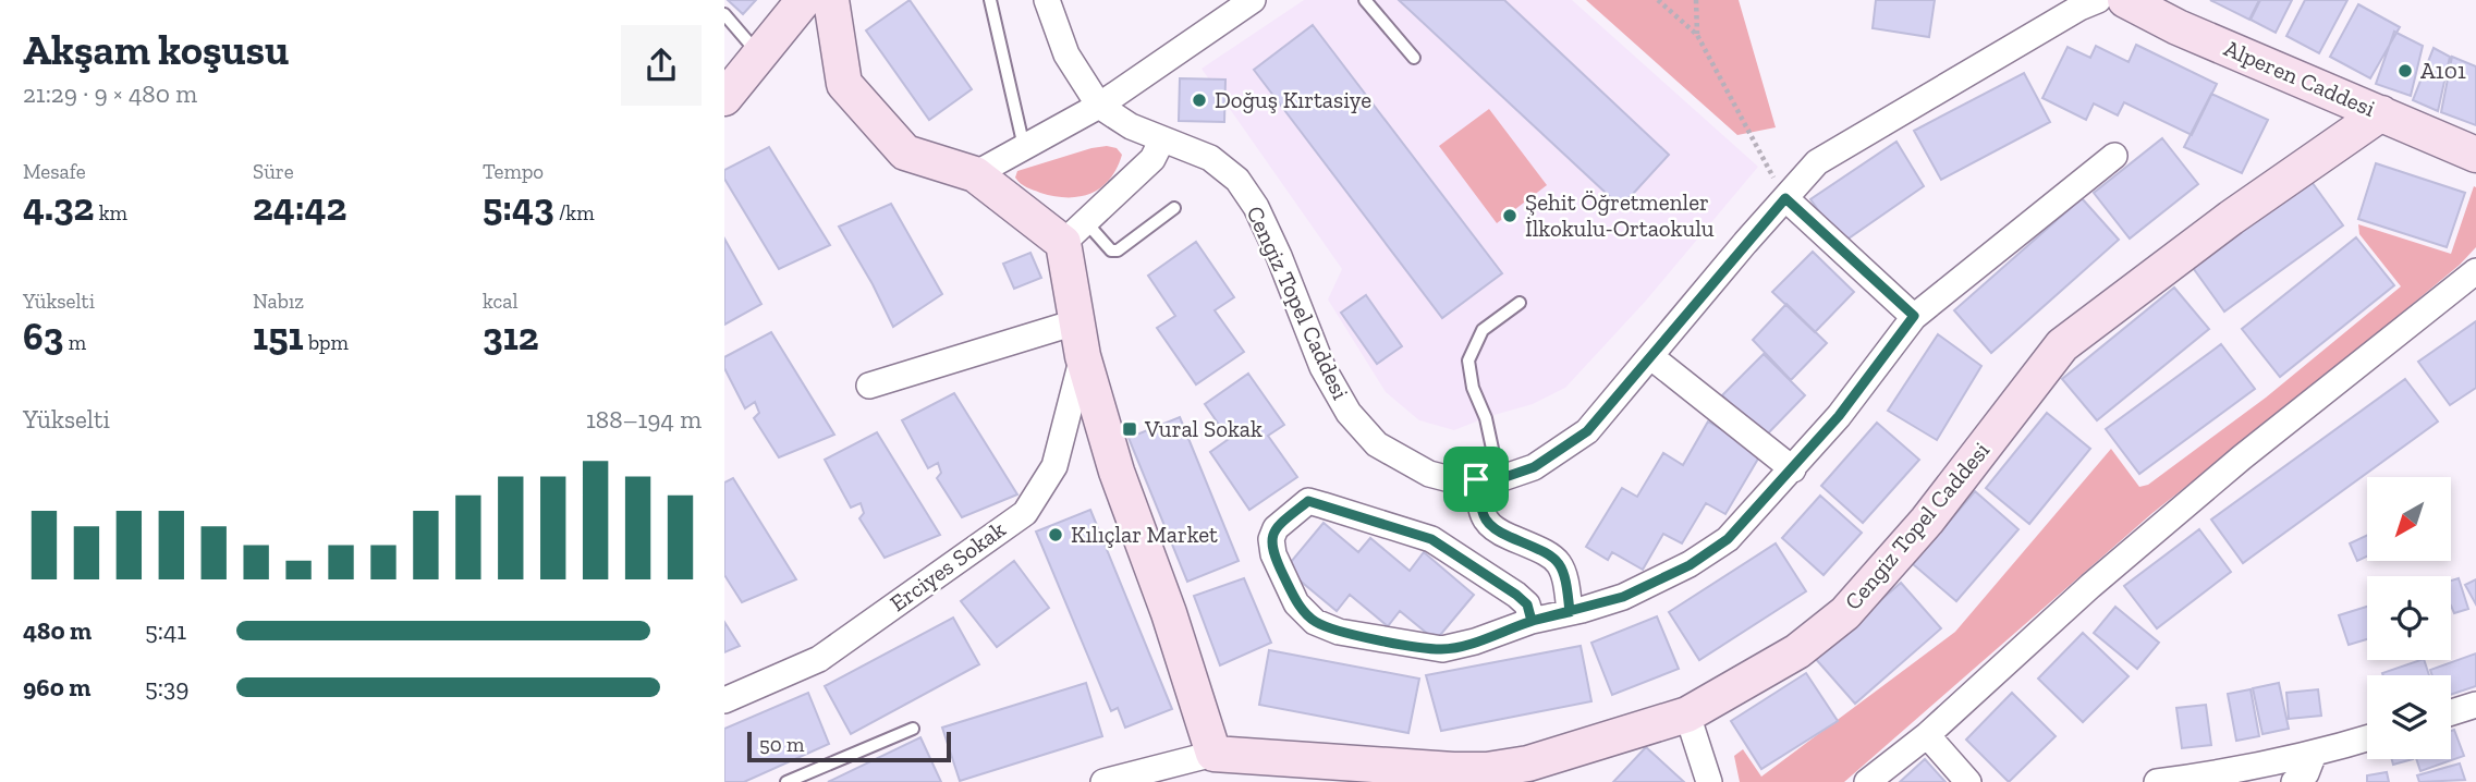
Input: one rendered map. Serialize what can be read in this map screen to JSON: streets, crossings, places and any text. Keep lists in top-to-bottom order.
{
  "streets": {
    "street": ["Alperen Caddesi", "Cengiz Topel Caddesi", "Erciyes Sokak"]
  },
  "crossings": [
    ["Alperen Caddesi", "Cengiz Topel Caddesi"]
  ],
  "places": {
    "other": [
      "A101",
      "Doğuş Kırtasiye",
      "Şehit Öğretmenler İlkokulu-Ortaokulu",
      "Kılıçlar Market"
    ],
    "transit": ["Vural Sokak"]
  },
  "scale_bar": "50 m",
  "north": "bottom left",
  "page": {
    "heading": ["Akşam koşusu", "21:29 · 9 × 480 m"],
    "stats": [
      ["Mesafe", "4.32 km"],
      ["Süre", "24:42"],
      ["Tempo", "5:43 /km"],
      ["Yükselti", "63 m"],
      ["Nabız", "151 bpm"],
      ["kcal", "312"]
    ],
    "chart": ["Yükselti", "188–194 m"],
    "list": [
      {
        "name": "480 m",
        "note": "5:41"
      },
      {
        "name": "960 m",
        "note": "5:39"
      }
    ],
    "scale": "50 m"
  }
}
